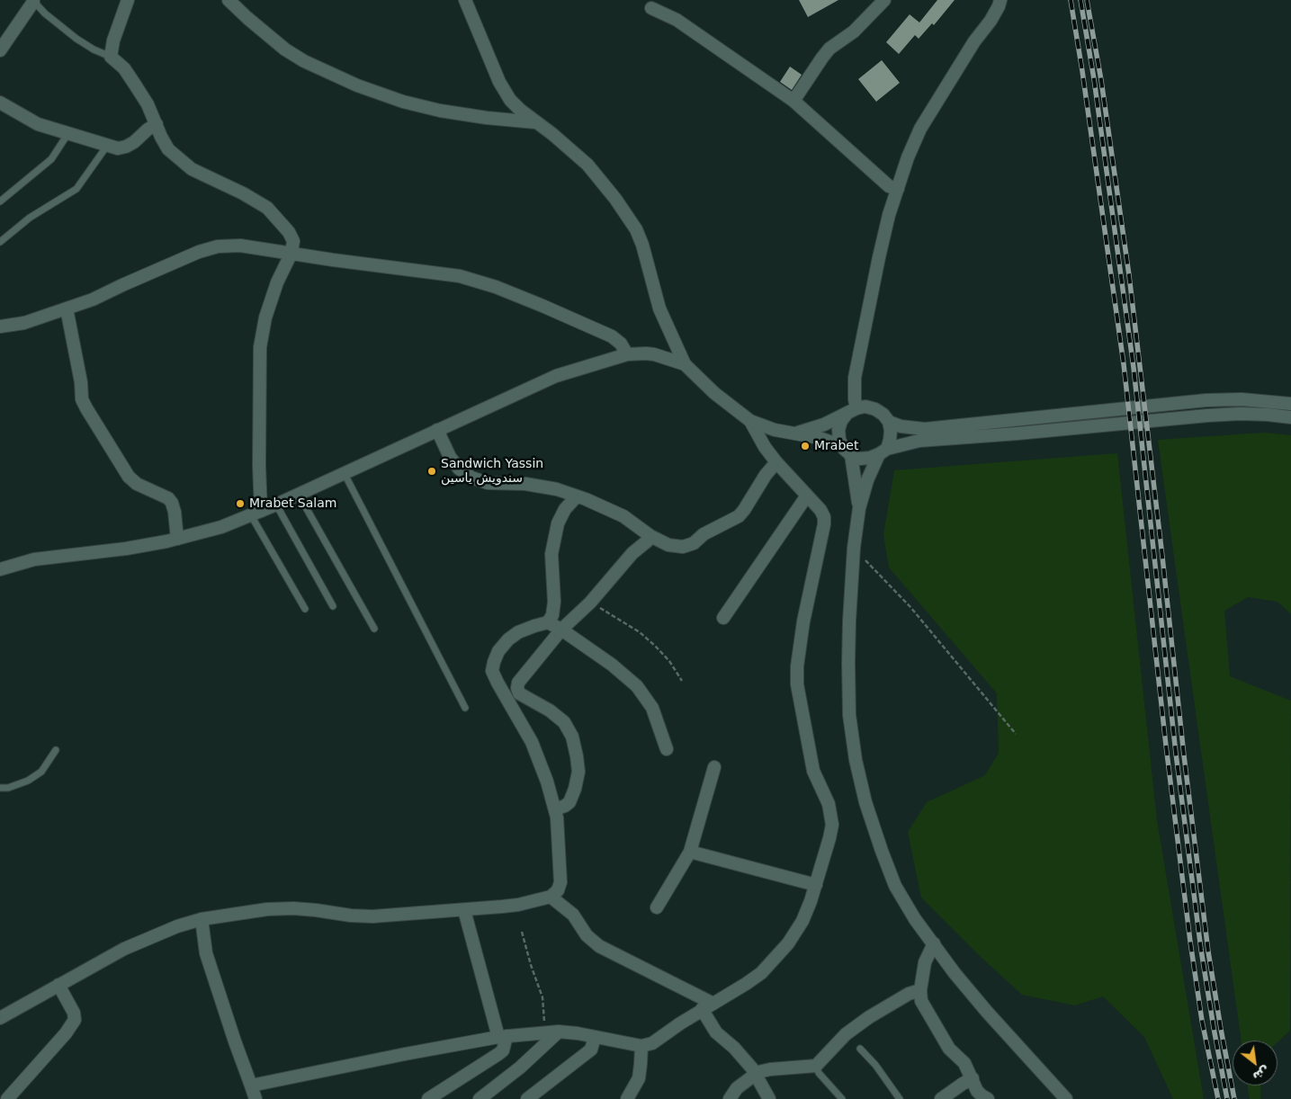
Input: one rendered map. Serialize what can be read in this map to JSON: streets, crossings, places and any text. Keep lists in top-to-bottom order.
{
  "places": ["Mrabet", "Sandwich Yassin سندويش ياسين", "Mrabet Salam"],
  "north": "bottom right"
}
